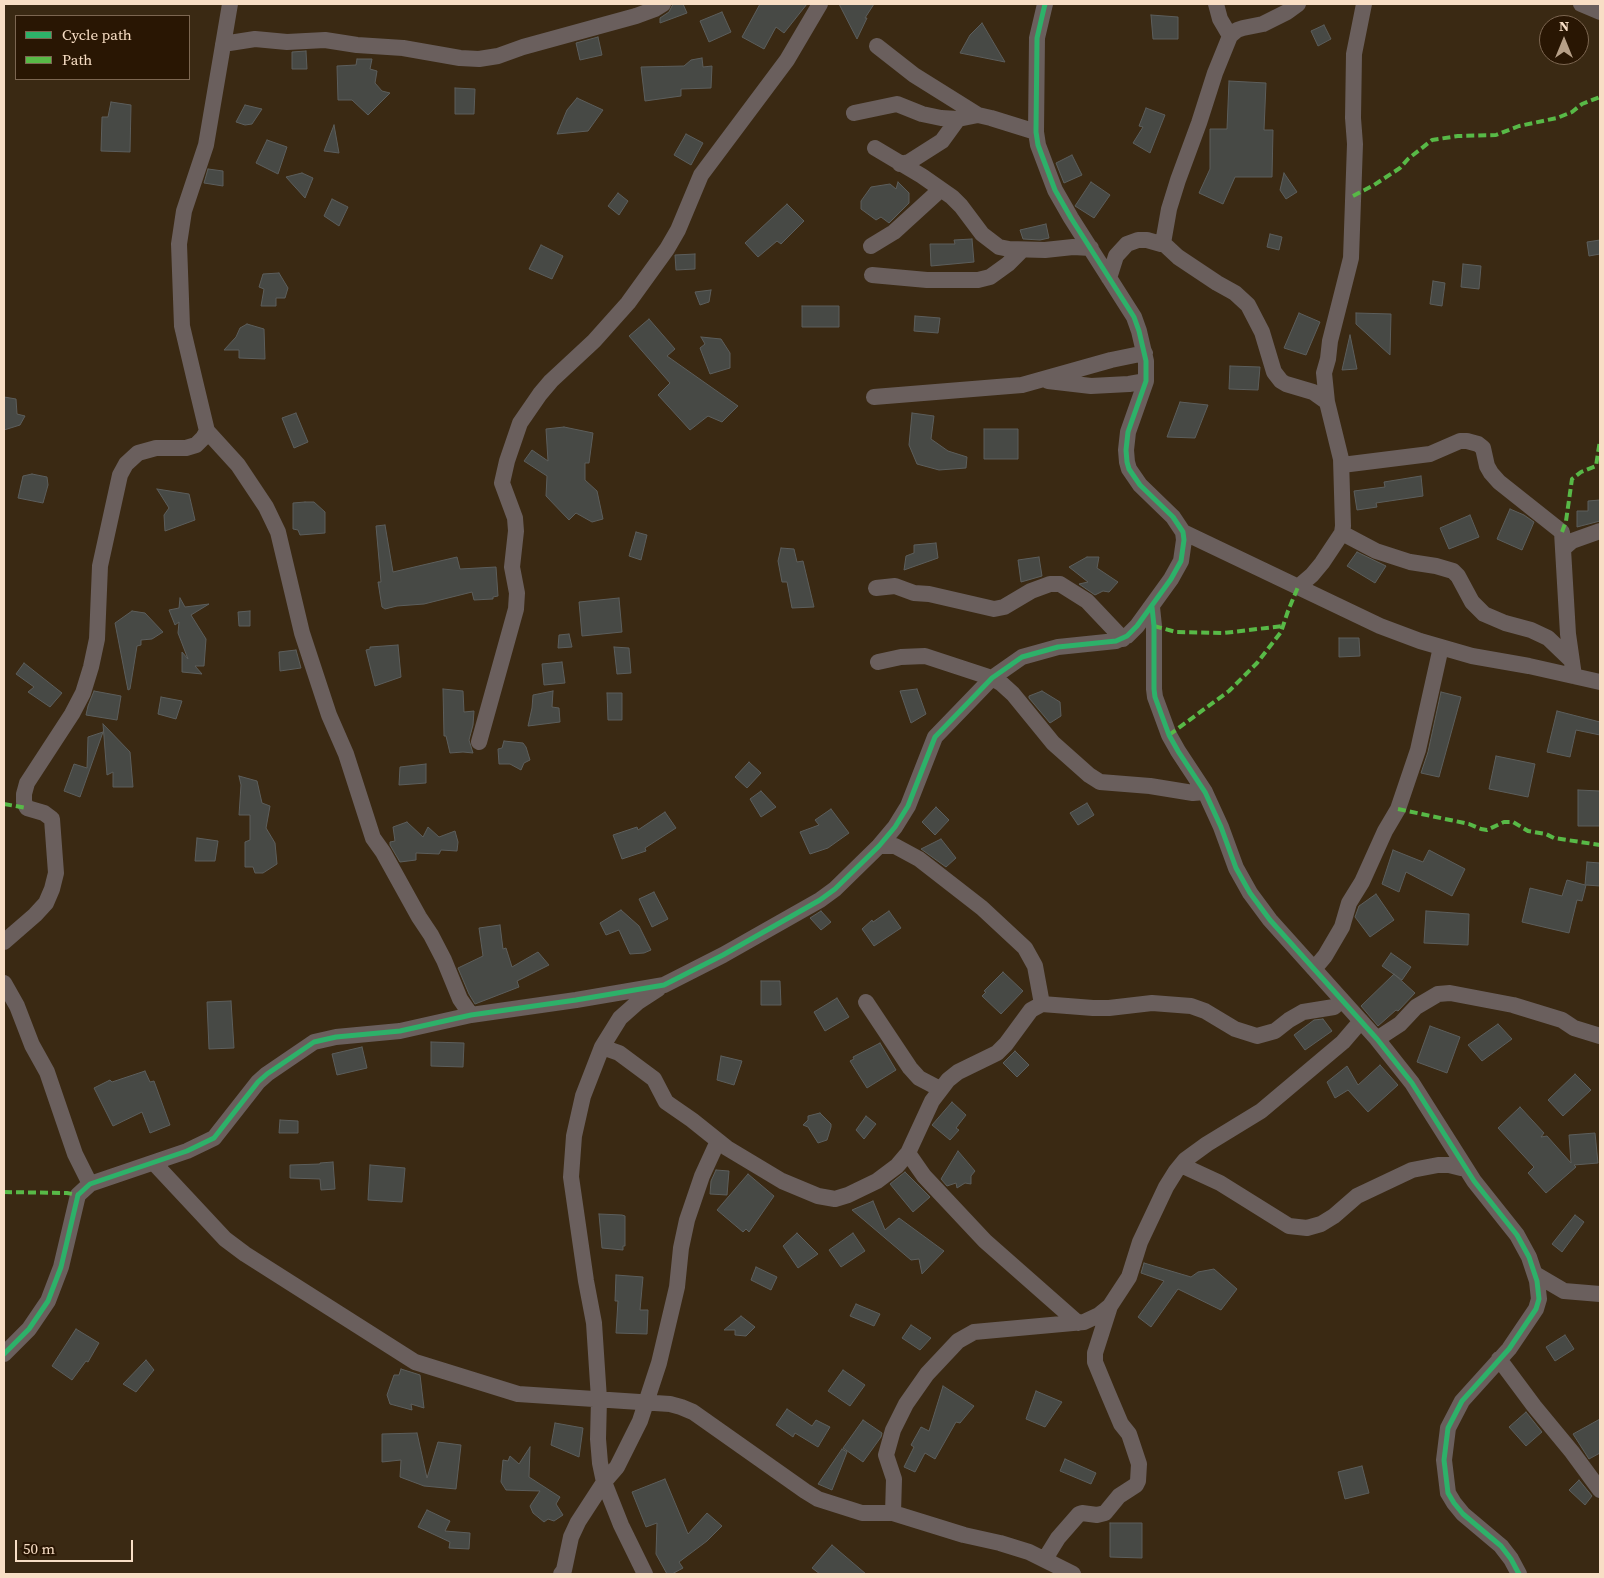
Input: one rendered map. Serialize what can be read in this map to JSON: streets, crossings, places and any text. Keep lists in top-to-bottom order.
{
  "legend": ["Cycle path", "Path"],
  "scale_bar": "50 m",
  "north": "top"
}
